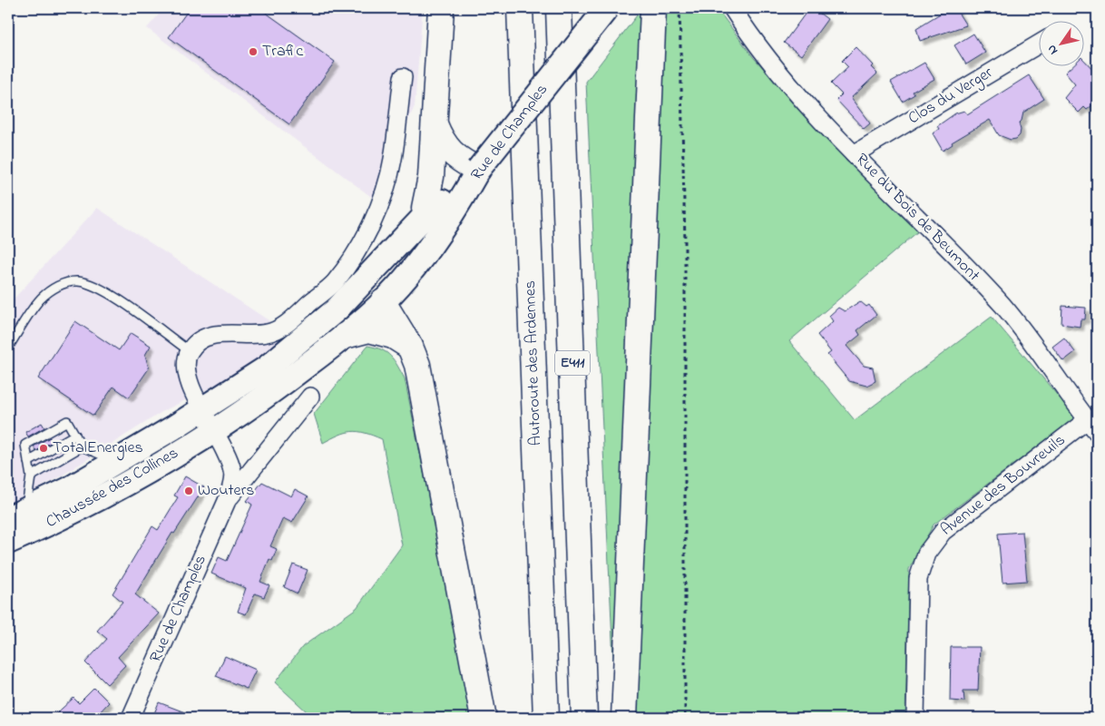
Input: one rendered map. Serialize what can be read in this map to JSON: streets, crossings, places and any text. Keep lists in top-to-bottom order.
{
  "streets": {
    "highway": ["Autoroute des Ardennes", "E411"],
    "main road": ["Rue de Champles", "Chaussée des Collines"],
    "street": ["Clos du Verger", "Rue du Bois de Beumont", "Avenue des Bouvreuils"]
  },
  "crossings": [
    ["Clos du Verger", "Rue du Bois de Beumont"],
    ["Rue de Champles", "Chaussée des Collines"],
    ["Rue du Bois de Beumont", "Avenue des Bouvreuils"]
  ],
  "places": ["Trafic", "TotalEnergies", "Wouters"],
  "north": "bottom left"
}
